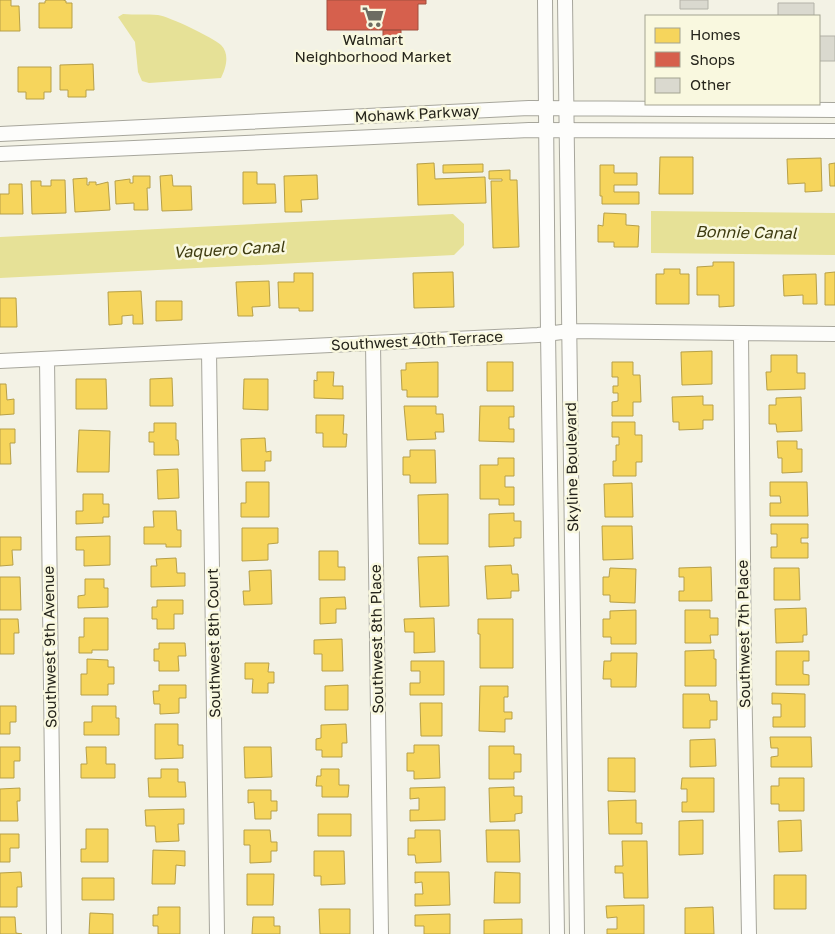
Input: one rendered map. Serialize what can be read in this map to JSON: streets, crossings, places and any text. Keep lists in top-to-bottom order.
{
  "streets": {
    "street": [
      "Mohawk Parkway",
      "Southwest 40th Terrace",
      "Skyline Boulevard",
      "Southwest 7th Place",
      "Southwest 8th Place",
      "Southwest 8th Court",
      "Southwest 9th Avenue"
    ]
  },
  "crossings": [
    ["Mohawk Parkway", "Skyline Boulevard"],
    ["Southwest 40th Terrace", "Skyline Boulevard"],
    ["Southwest 40th Terrace", "Southwest 7th Place"],
    ["Southwest 40th Terrace", "Southwest 8th Place"],
    ["Southwest 40th Terrace", "Southwest 8th Court"],
    ["Southwest 40th Terrace", "Southwest 9th Avenue"]
  ],
  "water": ["Bonnie Canal", "Vaquero Canal"],
  "places": {
    "supermarket": ["Walmart Neighborhood Market"]
  },
  "legend": ["Homes", "Shops", "Other"]
}
